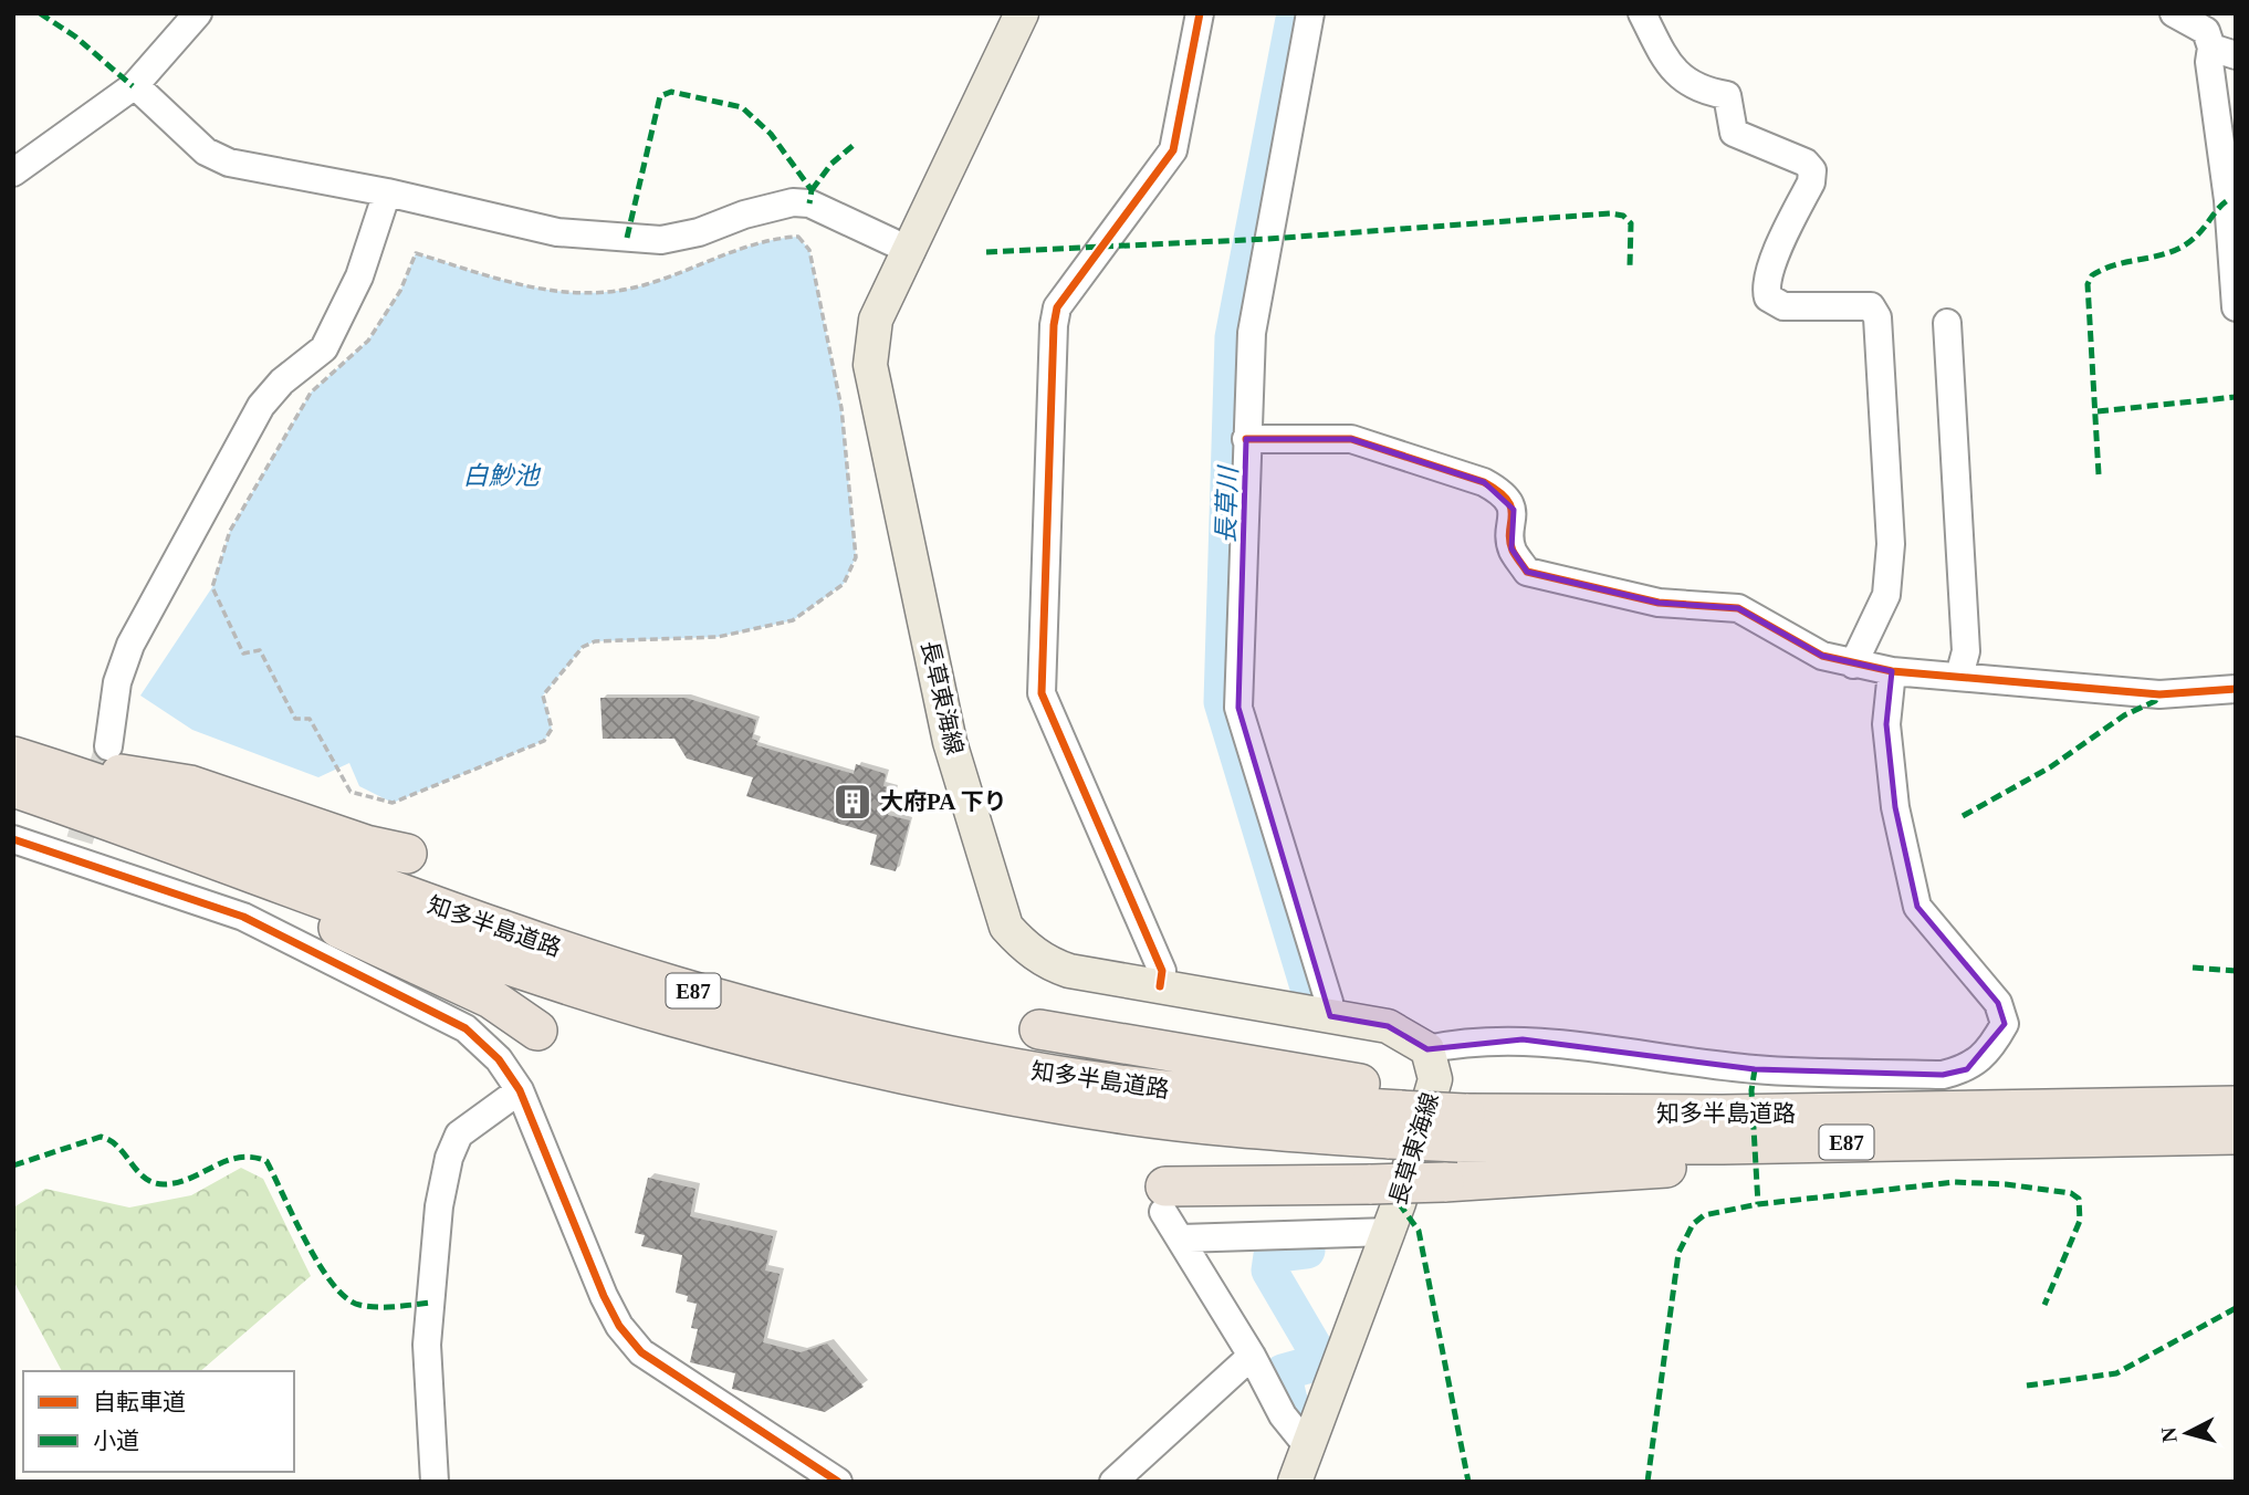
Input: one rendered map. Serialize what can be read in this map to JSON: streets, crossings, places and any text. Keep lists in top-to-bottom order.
{
  "streets": {
    "highway": ["知多半島道路", "E87"],
    "main road": ["長草東海線"]
  },
  "crossings": [
    ["知多半島道路", "E87"]
  ],
  "water": ["白魦池", "長草川"],
  "places": {
    "building": ["大府PA 下り"]
  },
  "legend": ["自転車道", "小道"],
  "north": "left"
}
